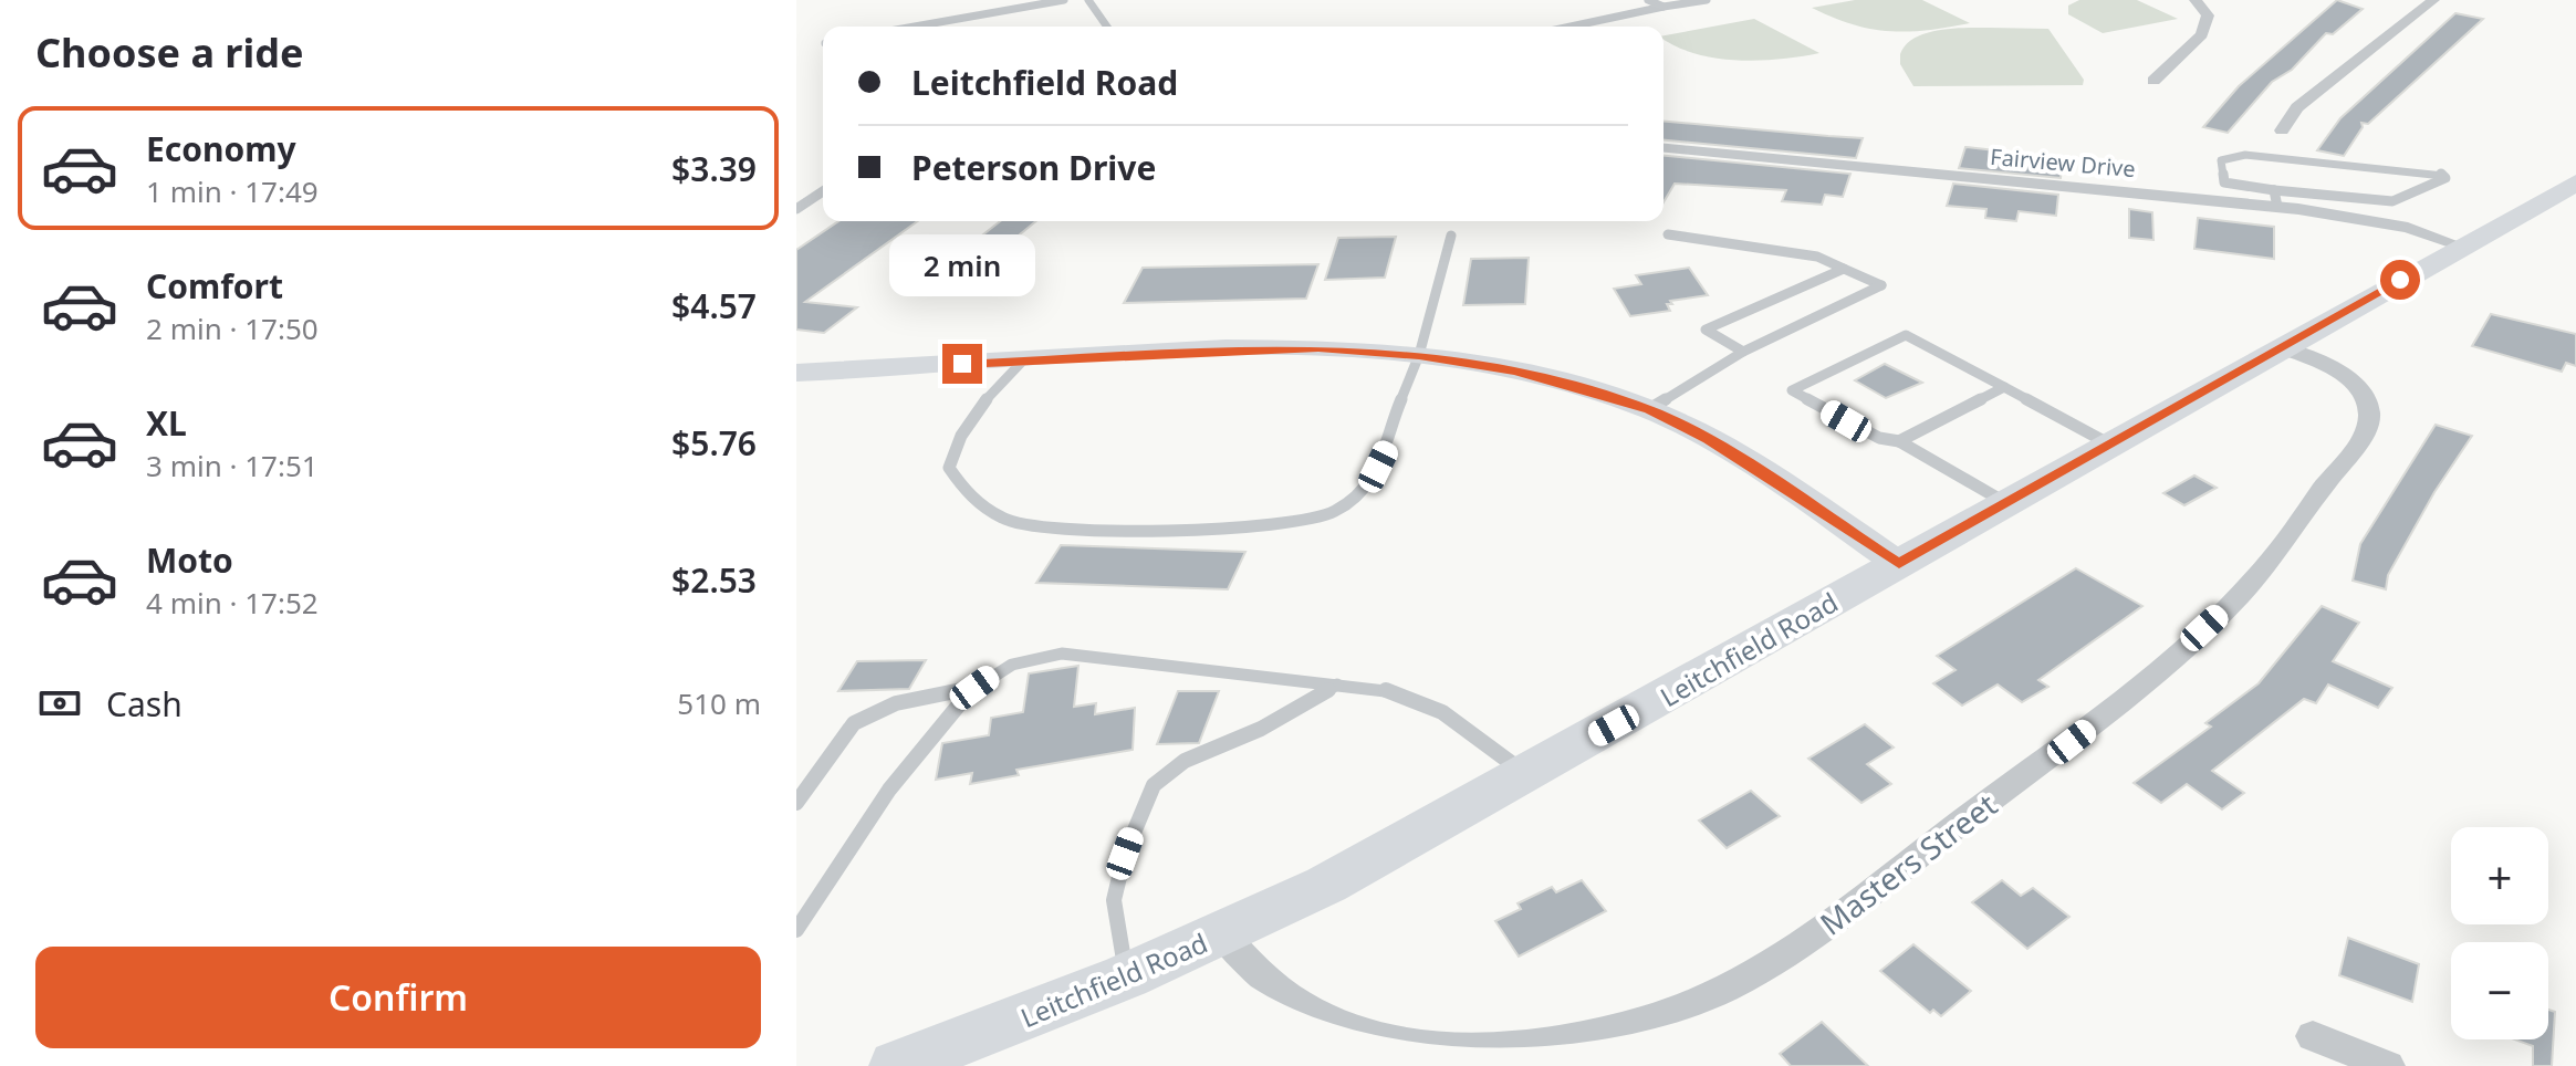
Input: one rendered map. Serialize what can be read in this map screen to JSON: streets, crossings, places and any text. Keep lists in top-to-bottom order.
{
  "streets": {
    "main road": ["Leitchfield Road"],
    "street": ["Fairview Drive", "Masters Street"]
  },
  "crossings": [
    ["Fairview Drive", "Leitchfield Road"],
    ["Leitchfield Road", "Masters Street"]
  ],
  "page": {
    "heading": "Choose a ride",
    "banner": ["Leitchfield Road", "Peterson Drive"],
    "list": [
      {
        "name": "Economy",
        "note": "1 min · 17:49",
        "value": "$3.39"
      },
      {
        "name": "Comfort",
        "note": "2 min · 17:50",
        "value": "$4.57"
      },
      {
        "name": "XL",
        "note": "3 min · 17:51",
        "value": "$5.76"
      },
      {
        "name": "Moto",
        "note": "4 min · 17:52",
        "value": "$2.53"
      }
    ],
    "bubble": "2 min",
    "pay": ["Cash", "510 m"],
    "map_buttons": ["+", "−"],
    "buttons": "Confirm"
  }
}
